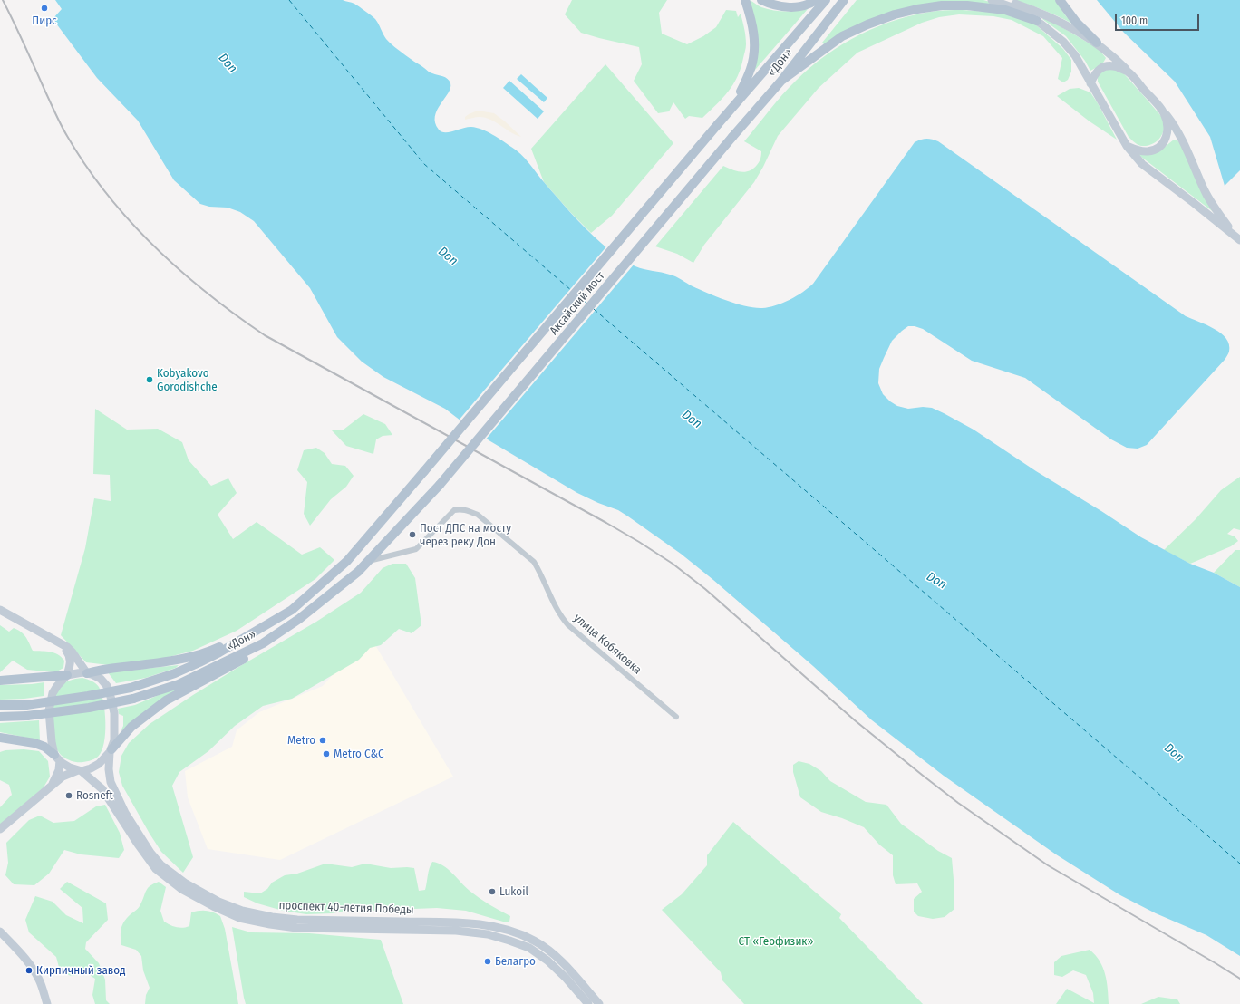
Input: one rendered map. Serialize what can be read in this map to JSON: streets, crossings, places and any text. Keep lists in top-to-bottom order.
{
  "streets": {
    "main road": ["«Дон»", "Аксайский мост", "проспект 40-летия Победы"],
    "street": ["улица Кобяковка"]
  },
  "crossings": [
    ["«Дон»", "Аксайский мост"],
    ["«Дон»", "улица Кобяковка"]
  ],
  "water": ["Don"],
  "parks": ["СТ «Геофизик»"],
  "places": [
    "Пирс",
    "Kobyakovo Gorodishche",
    "Пост ДПС на мосту через реку Дон",
    "Metro",
    "Metro C&C",
    "Rosneft",
    "Lukoil",
    "Белагро",
    "Кирпичный завод"
  ],
  "scale_bar": "100 m"
}
